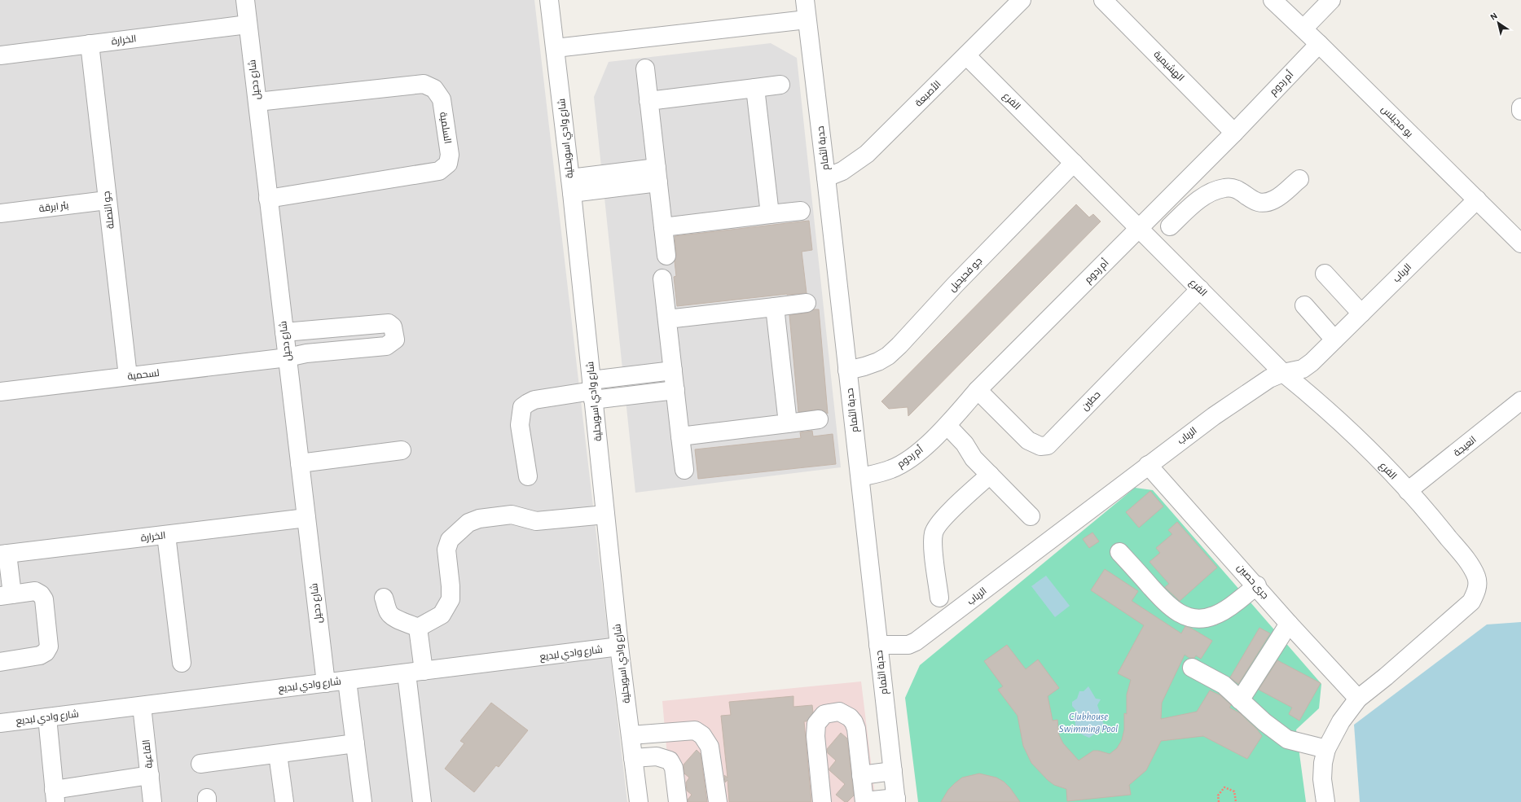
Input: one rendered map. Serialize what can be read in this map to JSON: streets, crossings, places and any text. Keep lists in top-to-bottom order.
{
  "streets": {
    "street": [
      "الخرارة",
      "الهشيمية",
      "شارع دحيل",
      "أم ردوم",
      "الأصبعة",
      "الفرع",
      "بو مجيلس",
      "السلمية",
      "شارع وادي اسويحلية",
      "حدبة الثمام",
      "بئر ابرقة",
      "جو النصلة",
      "الرباب",
      "جو فحيحيل",
      "لسحمية",
      "حطين",
      "انعيجة",
      "جرى حصين",
      "شارع وادي لبديع",
      "القاعية"
    ]
  },
  "crossings": [
    ["الخرارة", "شارع دحيل"],
    ["الخرارة", "جو النصلة"],
    ["الهشيمية", "أم ردوم"],
    ["شارع دحيل", "السلمية"],
    ["شارع دحيل", "لسحمية"],
    ["شارع دحيل", "شارع وادي لبديع"],
    ["أم ردوم", "الفرع"],
    ["أم ردوم", "بو مجيلس"],
    ["أم ردوم", "حدبة الثمام"],
    ["أم ردوم", "حطين"],
    ["الأصبعة", "الفرع"],
    ["الأصبعة", "حدبة الثمام"],
    ["الفرع", "الرباب"],
    ["الفرع", "جو فحيحيل"],
    ["الفرع", "حطين"],
    ["الفرع", "انعيجة"],
    ["الفرع", "جرى حصين"],
    ["بو مجيلس", "الرباب"],
    ["شارع وادي اسويحلية", "شارع وادي لبديع"],
    ["حدبة الثمام", "الرباب"],
    ["حدبة الثمام", "جو فحيحيل"],
    ["بئر ابرقة", "جو النصلة"],
    ["جو النصلة", "لسحمية"],
    ["الرباب", "جرى حصين"],
    ["شارع وادي لبديع", "القاعية"]
  ],
  "water": ["Clubhouse Swimming Pool"],
  "north": "top left"
}
